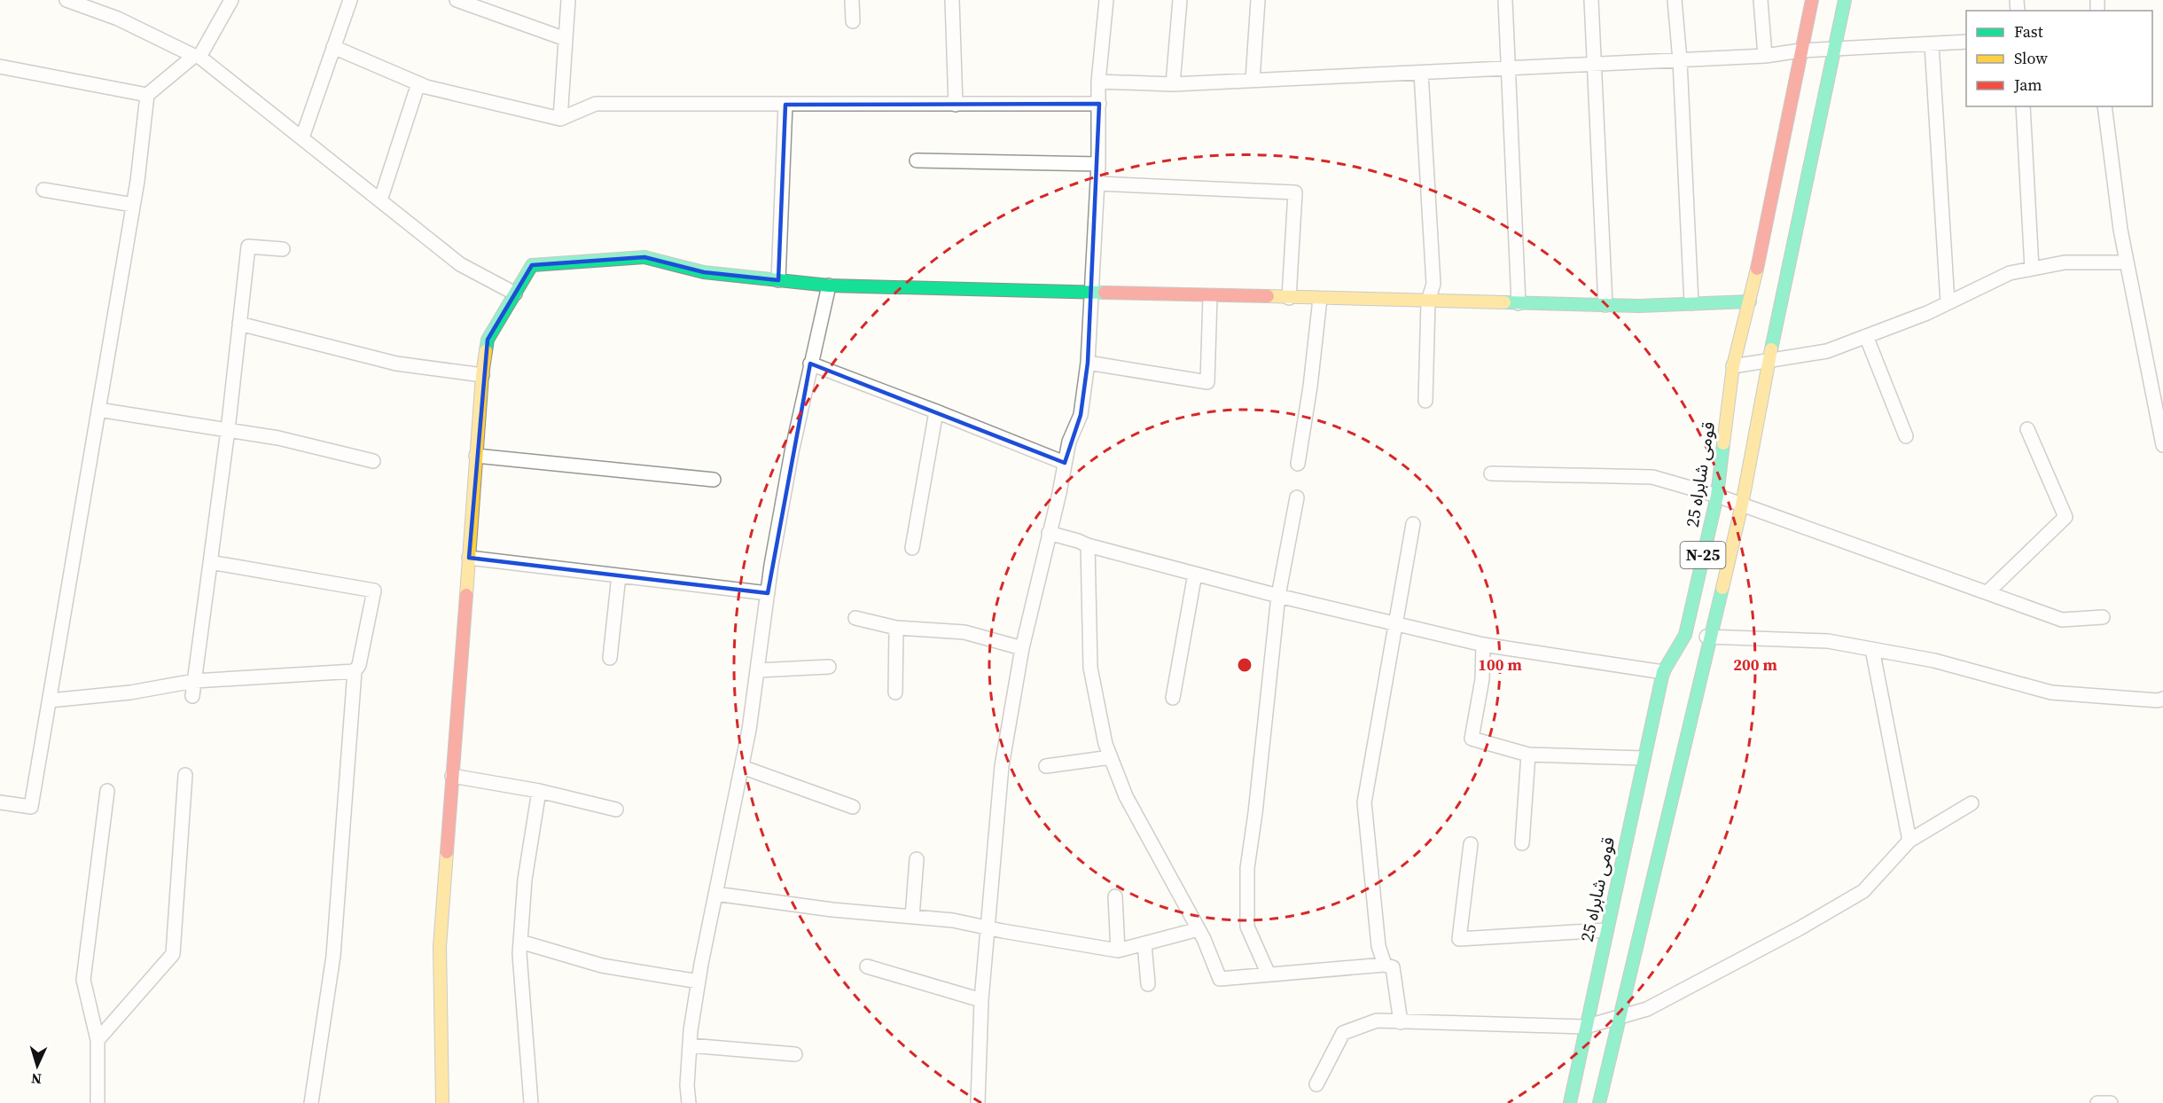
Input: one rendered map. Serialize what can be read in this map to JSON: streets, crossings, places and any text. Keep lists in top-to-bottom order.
{
  "streets": {
    "main road": ["قومی شاہراہ 25", "N-25"]
  },
  "legend": ["Fast", "Slow", "Jam"],
  "north": "bottom",
  "rings": ["100 m", "200 m"]
}
